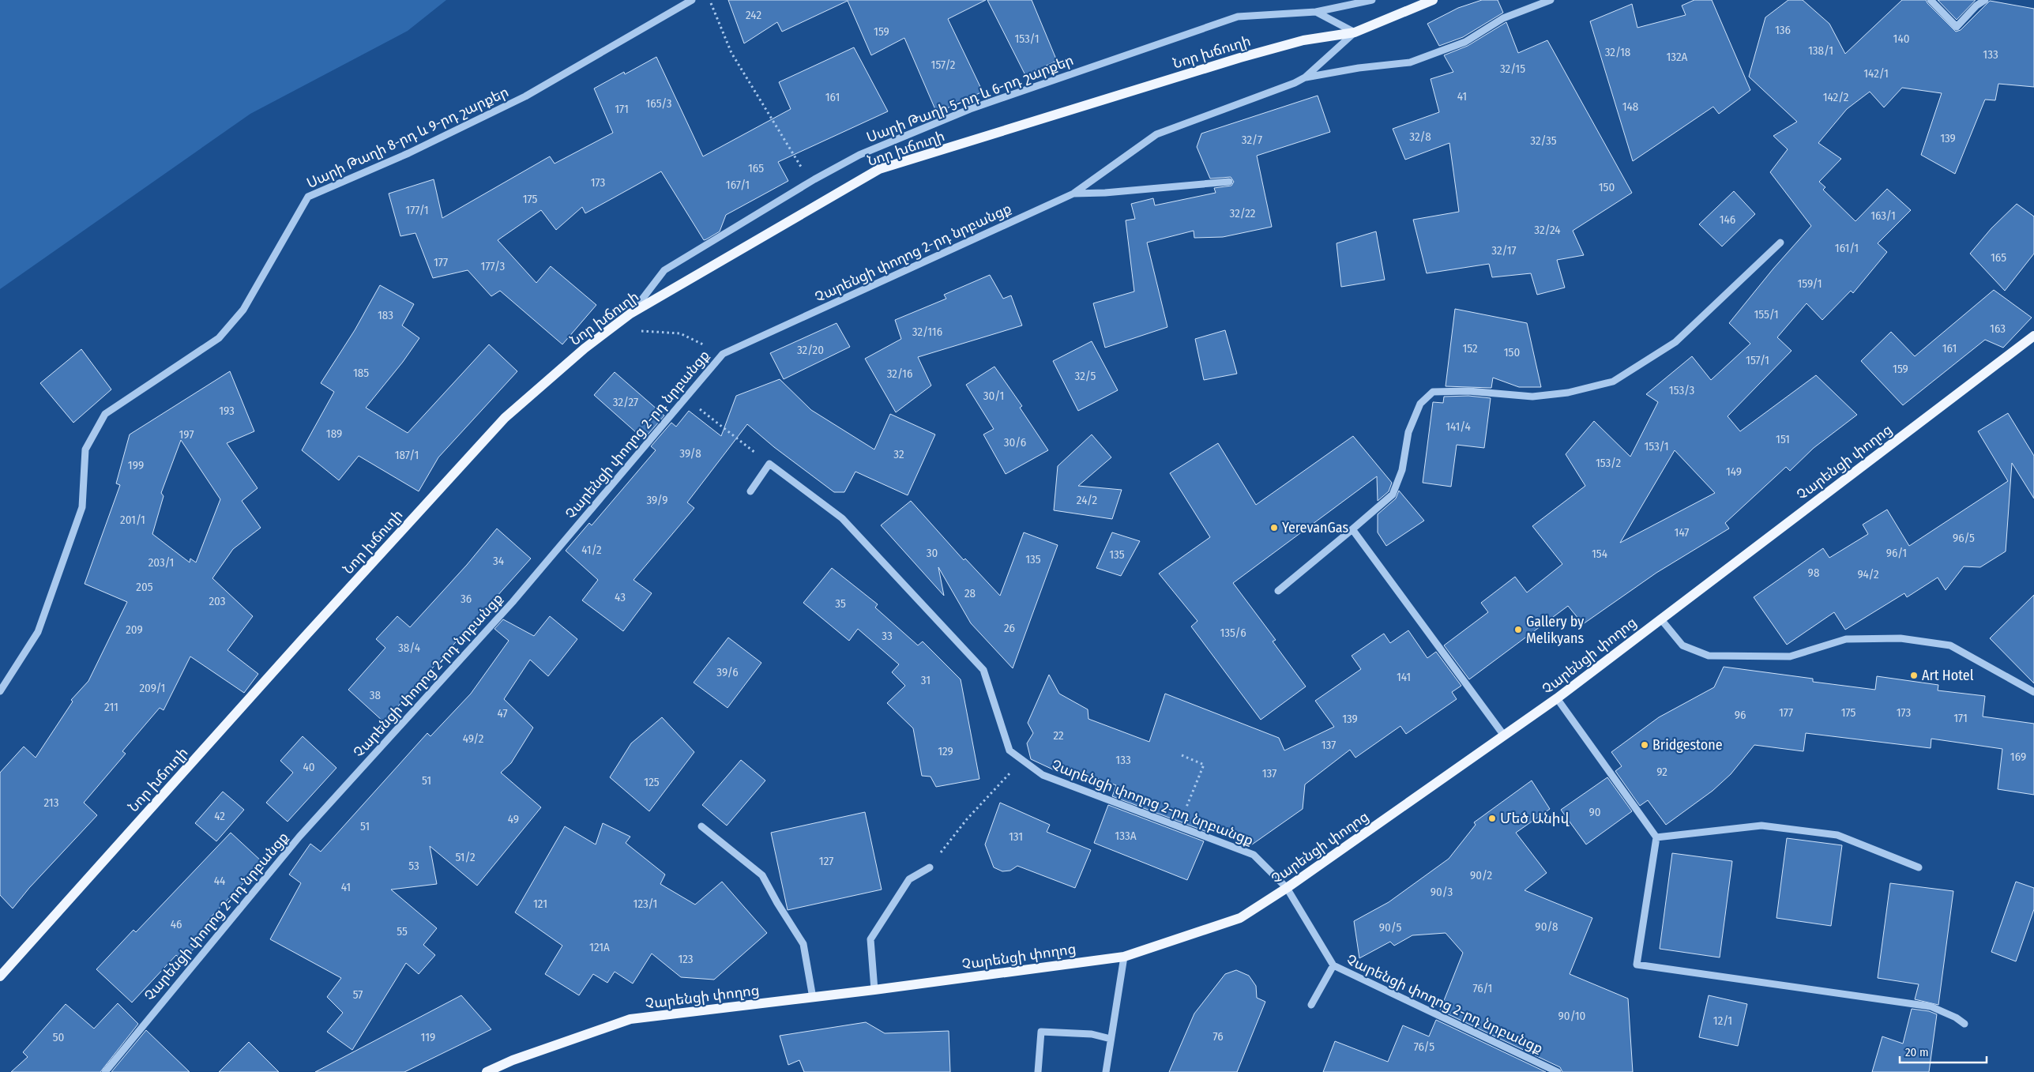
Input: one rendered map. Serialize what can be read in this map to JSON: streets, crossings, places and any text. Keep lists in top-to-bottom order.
{
  "streets": {
    "main road": ["Նոր խճուղի", "Չարենցի փողոց"],
    "street": ["Սարի Թաղի 5-րդ և 6-րդ շարքեր", "Սարի Թաղի 8-րդ և 9-րդ շարքեր", "Չարենցի փողոց 2-րդ նրբանցք"]
  },
  "crossings": [
    ["Նոր խճուղի", "Սարի Թաղի 5-րդ և 6-րդ շարքեր"],
    ["Նոր խճուղի", "Չարենցի փողոց 2-րդ նրբանցք"],
    ["Չարենցի փողոց 2-րդ նրբանցք", "Չարենցի փողոց"]
  ],
  "places": [
    "YerevanGas",
    "Gallery by Melikyans",
    "Art Hotel",
    "Bridgestone",
    "Մեծ Անիվ"
  ],
  "house_numbers": [
    "242",
    "136",
    "159",
    "153/1",
    "140",
    "138/1",
    "32/18",
    "133",
    "132А",
    "157/2",
    "32/15",
    "142/1",
    "41",
    "161",
    "142/2",
    "165/3",
    "148",
    "171",
    "32/8",
    "139",
    "32/7",
    "32/35",
    "165",
    "173",
    "167/1",
    "150",
    "175",
    "177/1",
    "32/22",
    "163/1",
    "146",
    "32/24",
    "161/1",
    "32/17",
    "165",
    "177",
    "177/3",
    "159/1",
    "155/1",
    "183",
    "163",
    "32/116",
    "152",
    "161",
    "32/20",
    "150",
    "157/1",
    "159",
    "185",
    "32/16",
    "32/5",
    "153/3",
    "30/1",
    "32/27",
    "193",
    "141/4",
    "189",
    "197",
    "151",
    "30/6",
    "153/1",
    "39/8",
    "32",
    "187/1",
    "153/2",
    "199",
    "149",
    "39/9",
    "24/2",
    "201/1",
    "147",
    "96/5",
    "41/2",
    "30",
    "96/1",
    "154",
    "135",
    "135",
    "34",
    "203/1",
    "98",
    "94/2",
    "205",
    "28",
    "43",
    "36",
    "203",
    "35",
    "26",
    "209",
    "135/6",
    "33",
    "38/4",
    "39/6",
    "141",
    "31",
    "209/1",
    "38",
    "211",
    "177",
    "175",
    "173",
    "47",
    "96",
    "171",
    "139",
    "22",
    "49/2",
    "137",
    "129",
    "169",
    "133",
    "40",
    "92",
    "137",
    "51",
    "125",
    "213",
    "90",
    "42",
    "49",
    "51",
    "133А",
    "131",
    "51/2",
    "127",
    "53",
    "90/2",
    "44",
    "41",
    "90/3",
    "121",
    "123/1",
    "46",
    "90/8",
    "90/5",
    "55",
    "121А",
    "123",
    "76/1",
    "57",
    "90/10",
    "12/1",
    "76",
    "50",
    "119",
    "76/5"
  ],
  "scale_bar": "20 m"
}
